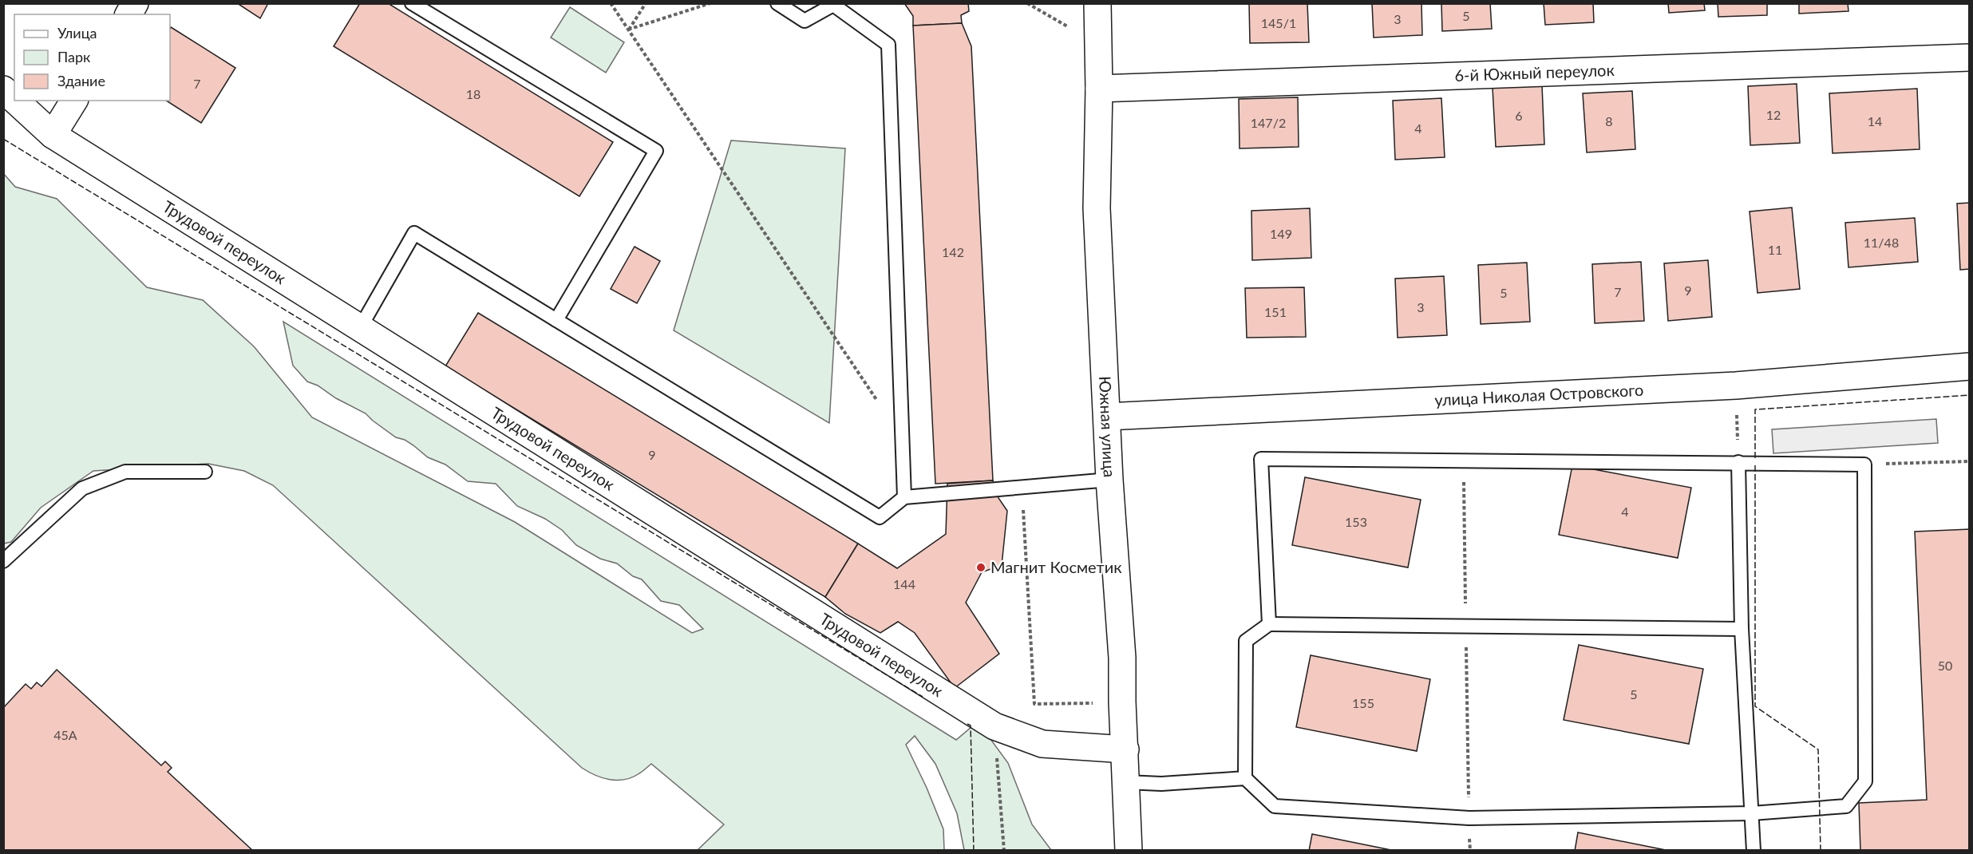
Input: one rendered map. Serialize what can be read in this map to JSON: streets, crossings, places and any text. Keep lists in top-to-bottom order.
{
  "streets": {
    "street": [
      "6-й Южный переулок",
      "Трудовой переулок",
      "улица Николая Островского",
      "Южная улица"
    ]
  },
  "crossings": [
    ["6-й Южный переулок", "Южная улица"],
    ["Трудовой переулок", "Южная улица"],
    ["улица Николая Островского", "Южная улица"]
  ],
  "places": ["Магнит Косметик"],
  "house_numbers": [
    "5",
    "3",
    "145/1",
    "7",
    "18",
    "12",
    "6",
    "8",
    "14",
    "147/2",
    "4",
    "149",
    "11/48",
    "11",
    "142",
    "9",
    "7",
    "5",
    "3",
    "151",
    "9",
    "4",
    "153",
    "144",
    "50",
    "5",
    "155",
    "45А"
  ],
  "legend": ["Улица", "Парк", "Здание"]
}
